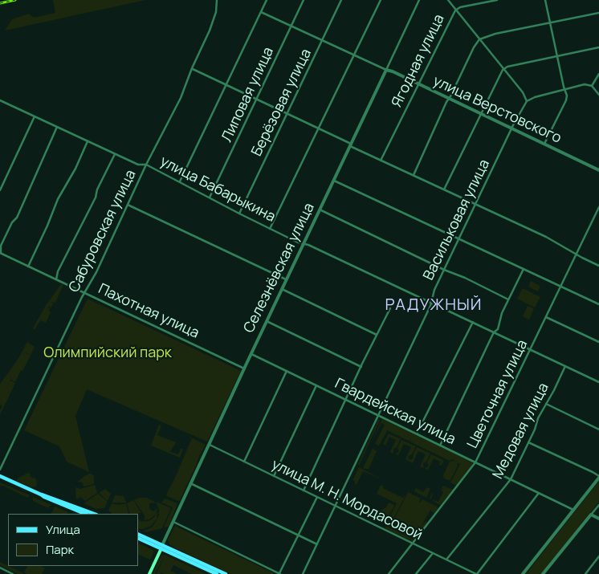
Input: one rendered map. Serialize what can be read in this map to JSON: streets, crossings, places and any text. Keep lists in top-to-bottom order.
{
  "streets": {
    "street": [
      "Ягодная улица",
      "Липовая улица",
      "Берёзовая улица",
      "улица Верстовского",
      "улица Бабарыкина",
      "Васильковая улица",
      "Сабуровская улица",
      "Селезнёвская улица",
      "Пахотная улица",
      "Цветочная улица",
      "Гвардейская улица",
      "Медовая улица",
      "улица М. Н. Мордасовой"
    ]
  },
  "crossings": [
    ["Ягодная улица", "улица Верстовского"],
    ["Липовая улица", "улица Бабарыкина"],
    ["Берёзовая улица", "улица Бабарыкина"],
    ["улица Верстовского", "Васильковая улица"],
    ["улица Верстовского", "Селезнёвская улица"],
    ["улица Бабарыкина", "Васильковая улица"],
    ["улица Бабарыкина", "Сабуровская улица"],
    ["улица Бабарыкина", "Селезнёвская улица"],
    ["улица Бабарыкина", "Цветочная улица"],
    ["улица Бабарыкина", "Медовая улица"],
    ["Васильковая улица", "Гвардейская улица"],
    ["Васильковая улица", "улица М. Н. Мордасовой"],
    ["Сабуровская улица", "Пахотная улица"],
    ["Селезнёвская улица", "Пахотная улица"],
    ["Селезнёвская улица", "Гвардейская улица"],
    ["Селезнёвская улица", "улица М. Н. Мордасовой"],
    ["Цветочная улица", "Гвардейская улица"],
    ["Цветочная улица", "улица М. Н. Мордасовой"],
    ["Гвардейская улица", "Медовая улица"],
    ["Медовая улица", "улица М. Н. Мордасовой"]
  ],
  "districts": ["РАДУЖНЫЙ"],
  "parks": ["Олимпийский парк"],
  "legend": ["Улица", "Парк"]
}
